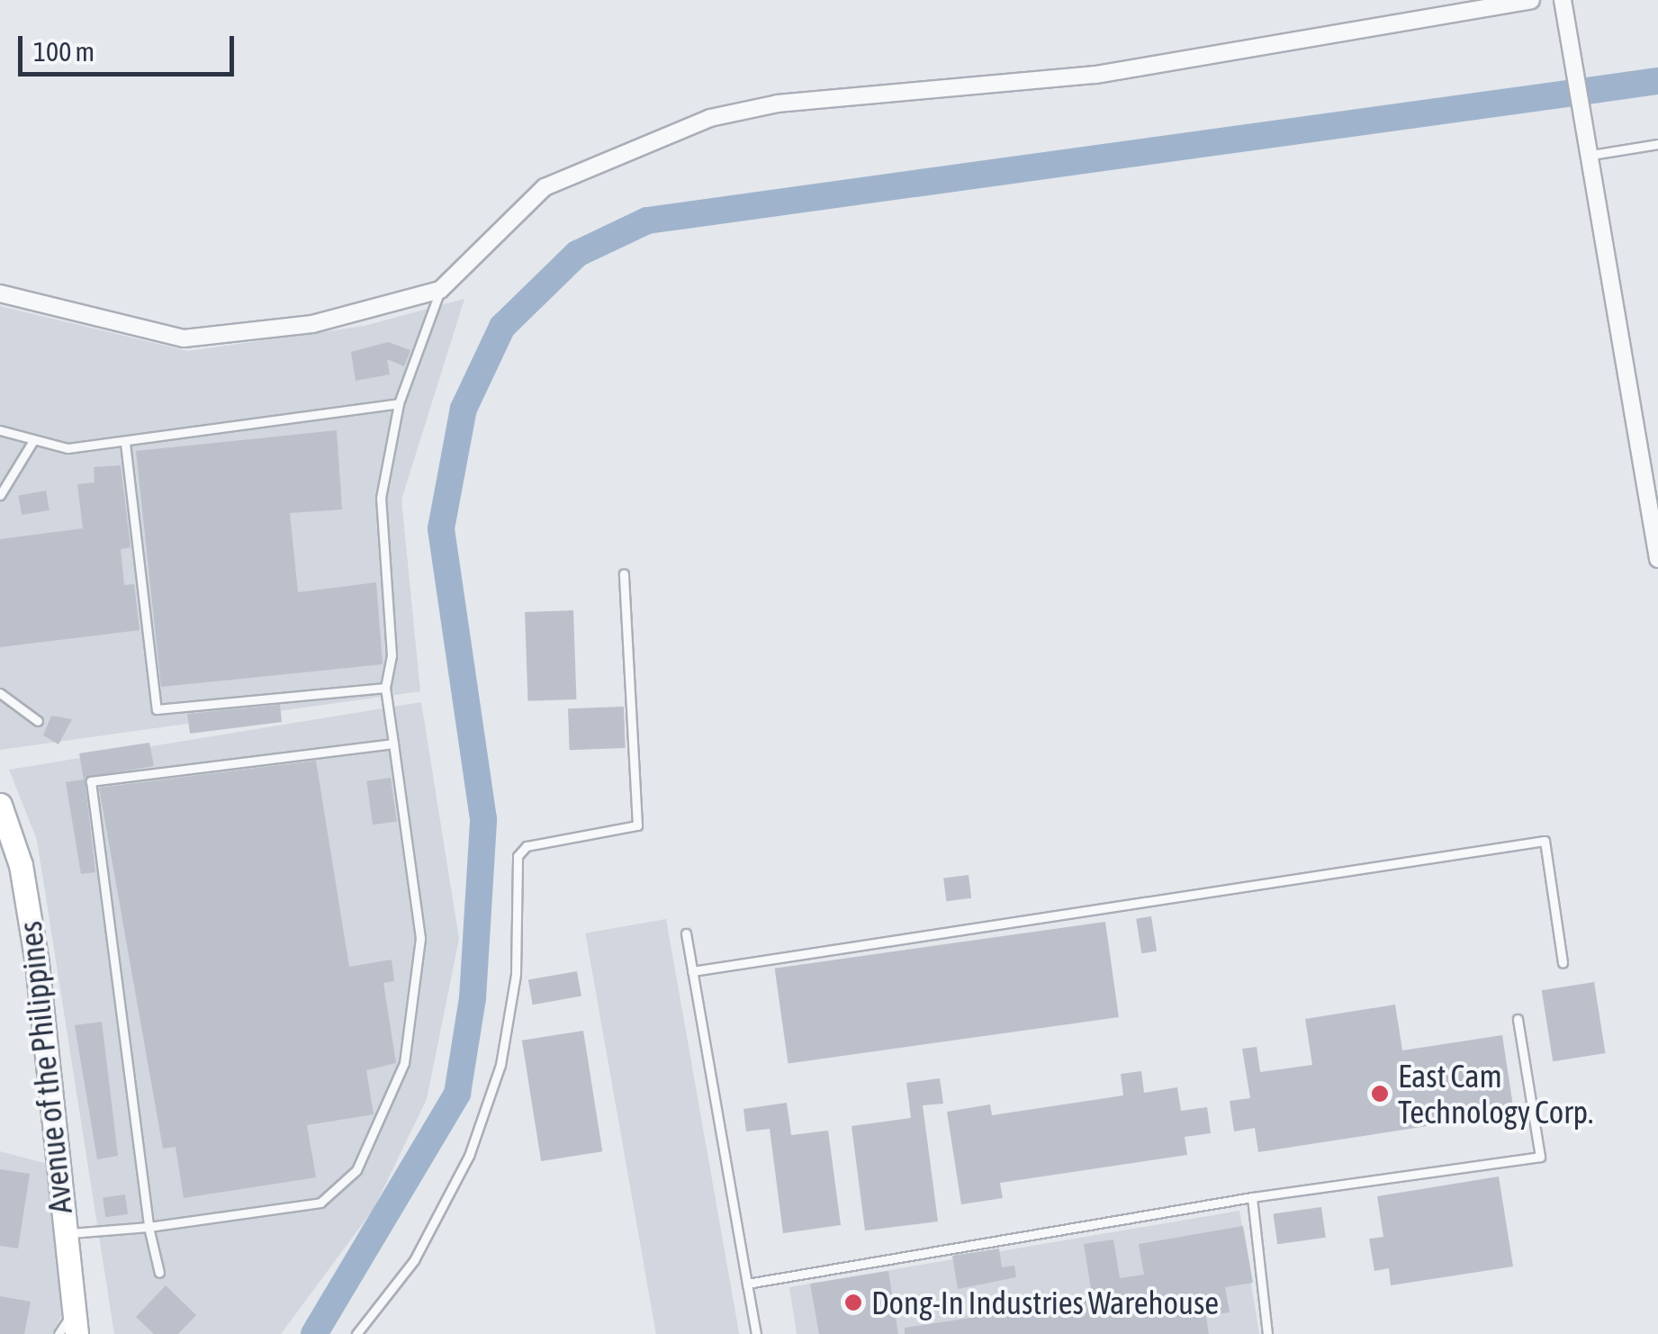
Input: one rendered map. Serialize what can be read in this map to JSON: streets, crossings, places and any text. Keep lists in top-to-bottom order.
{
  "streets": {
    "main road": ["Avenue of the Philippines"]
  },
  "places": ["East Cam Technology Corp.", "Dong-In Industries Warehouse"],
  "scale_bar": "100 m"
}
